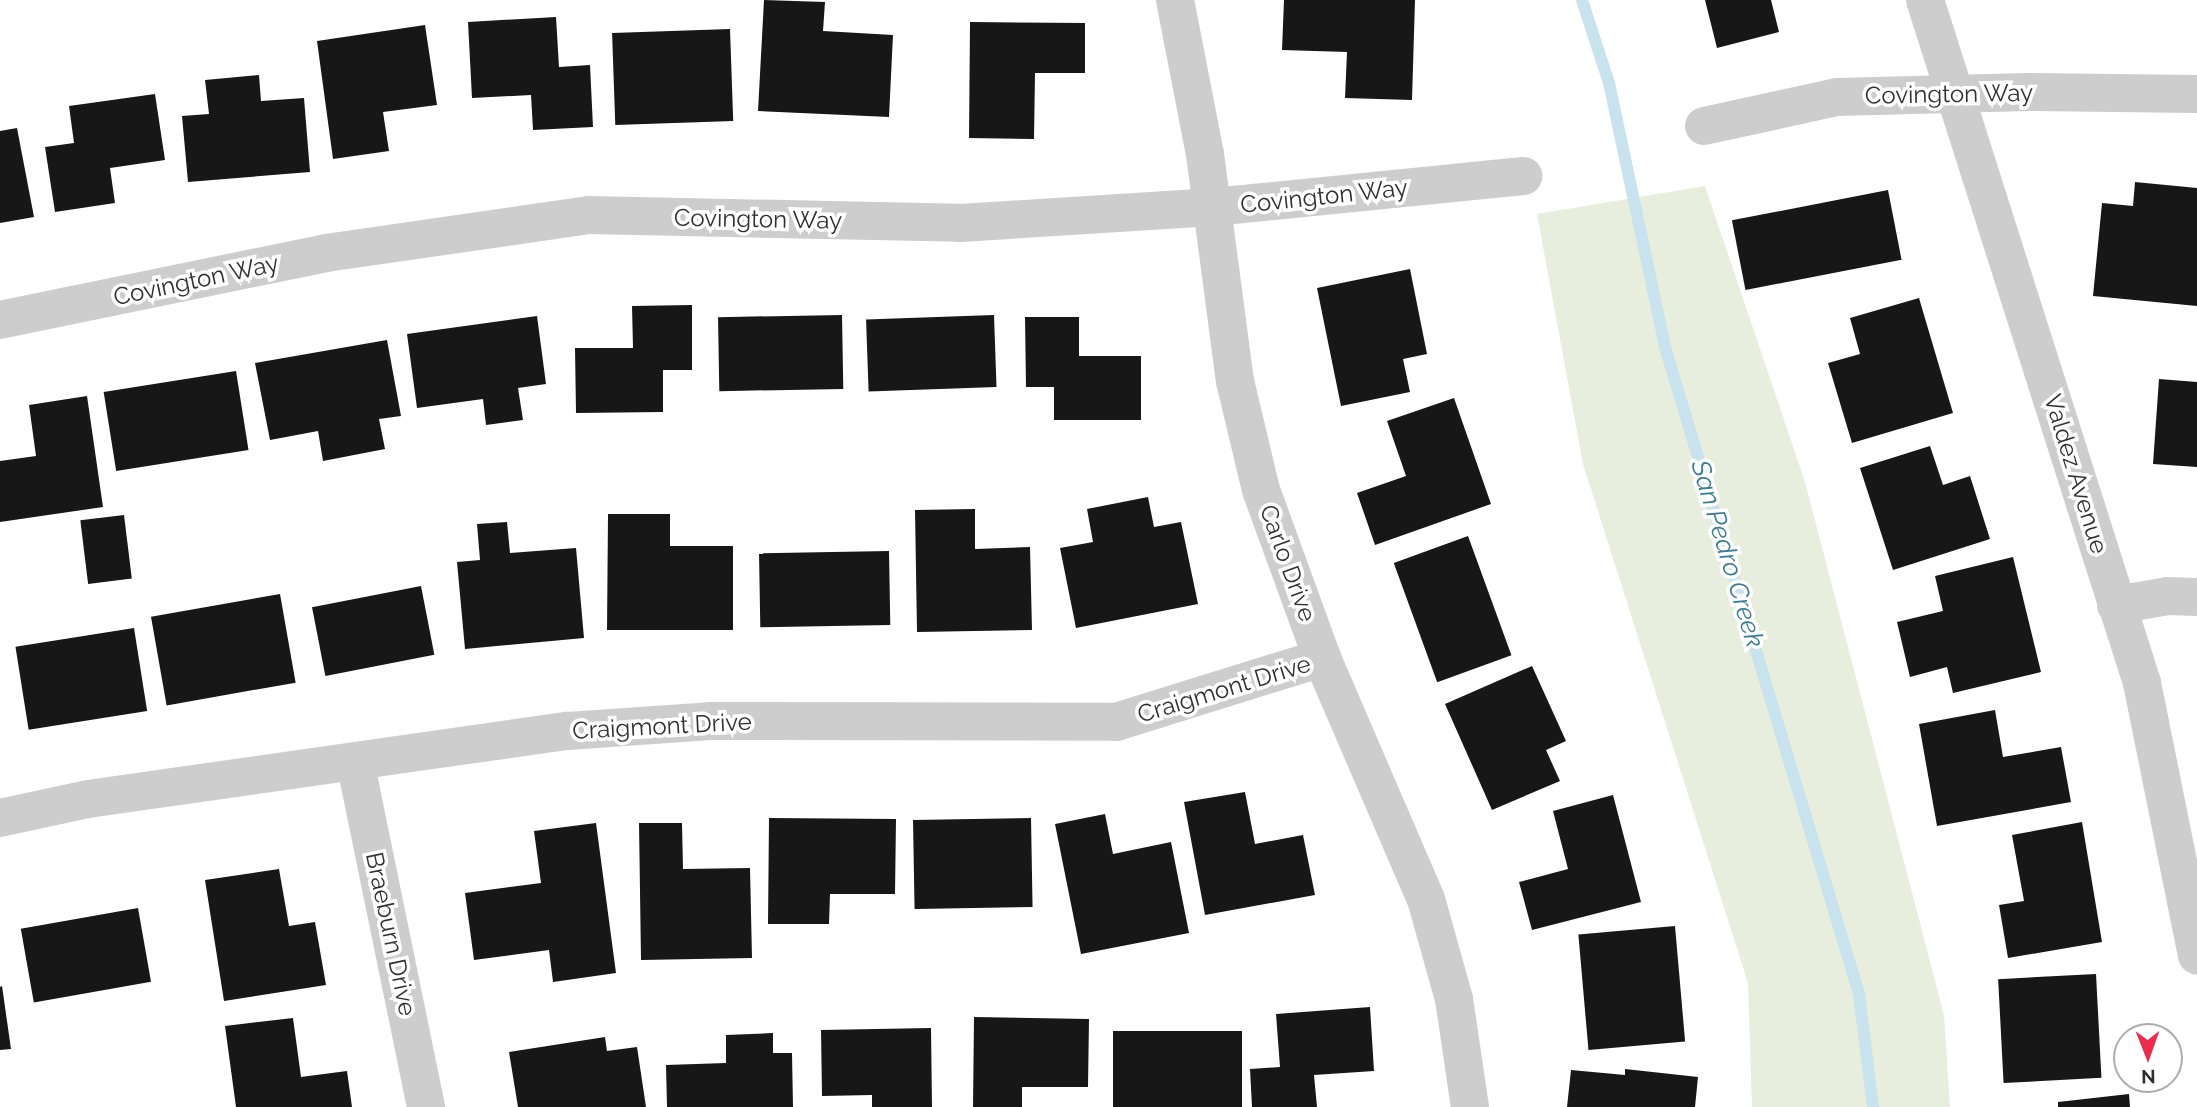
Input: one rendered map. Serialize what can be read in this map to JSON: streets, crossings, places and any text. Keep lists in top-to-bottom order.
{
  "streets": {
    "street": [
      "Covington Way",
      "Valdez Avenue",
      "Carlo Drive",
      "Craigmont Drive",
      "Braeburn Drive"
    ]
  },
  "crossings": [
    ["Covington Way", "Valdez Avenue"],
    ["Covington Way", "Carlo Drive"],
    ["Carlo Drive", "Craigmont Drive"],
    ["Craigmont Drive", "Braeburn Drive"]
  ],
  "water": ["San Pedro Creek"],
  "north": "bottom"
}
